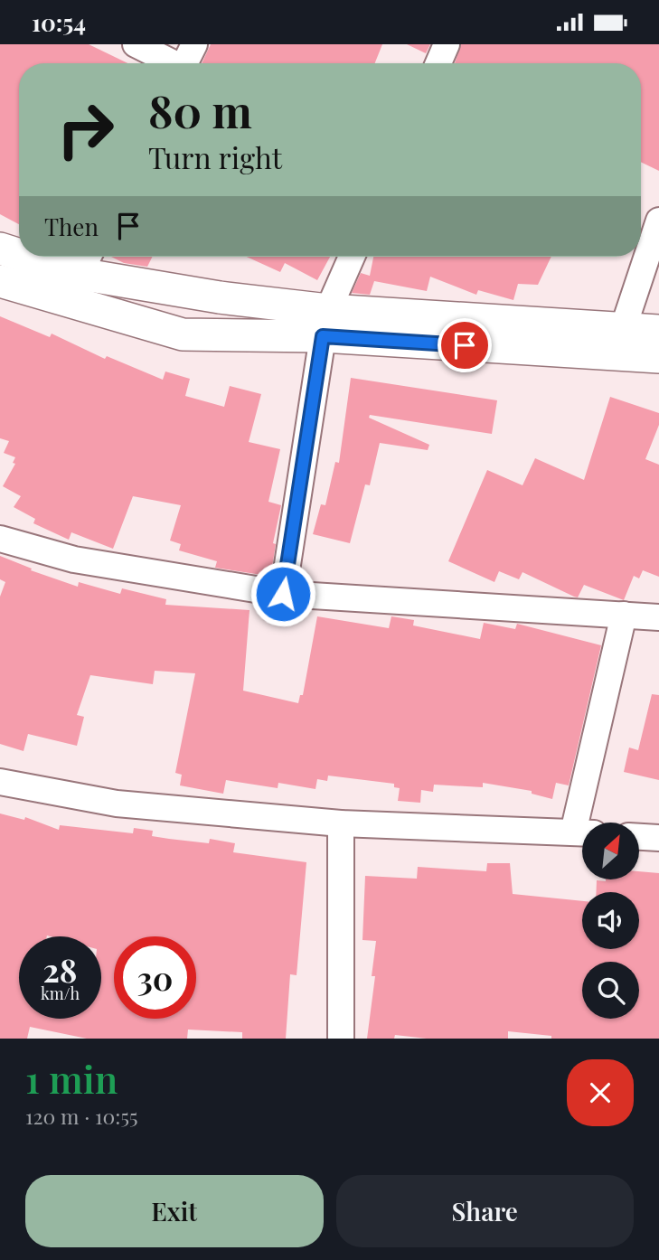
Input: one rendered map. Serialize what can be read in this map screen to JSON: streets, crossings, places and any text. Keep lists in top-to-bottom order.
{
  "north": "top right",
  "page": {
    "status": "10:54",
    "turn": ["80 m", "Turn right"],
    "then": "Then",
    "speed": "28 km/h",
    "limit": "30",
    "heading": ["1 min", "120 m · 10:55"],
    "buttons": ["Exit", "Share"]
  }
}
